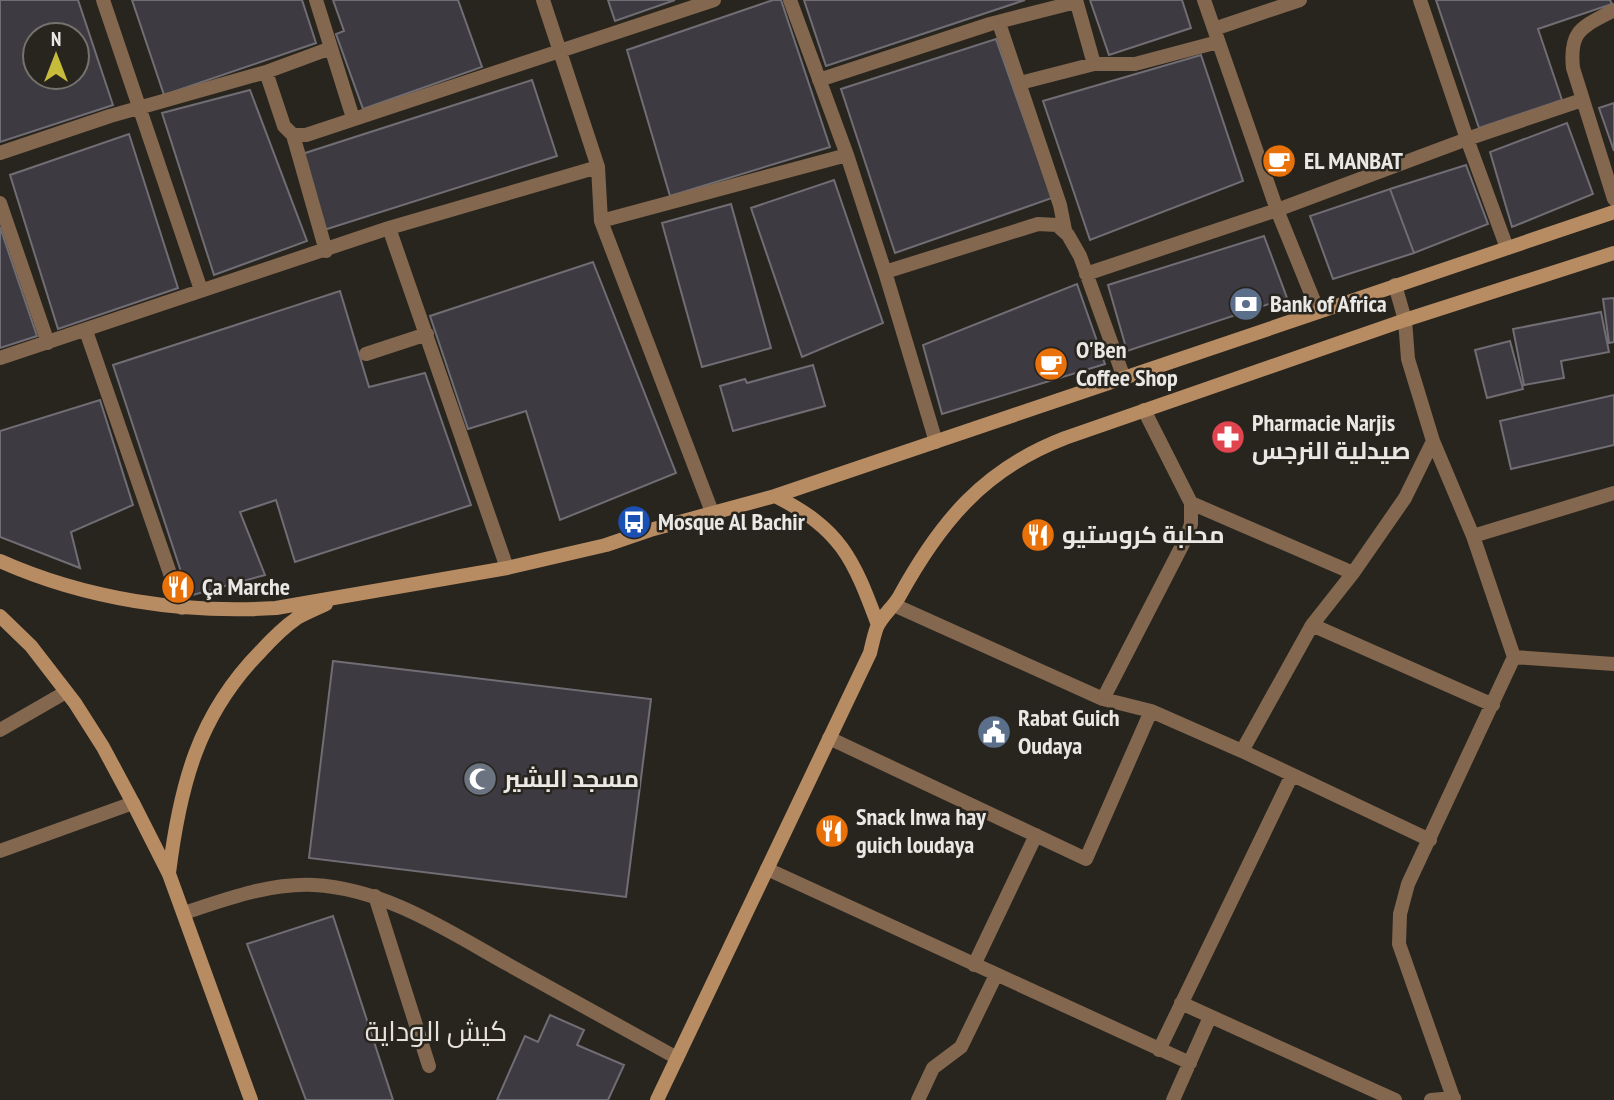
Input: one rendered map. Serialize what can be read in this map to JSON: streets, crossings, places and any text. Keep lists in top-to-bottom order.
{
  "districts": ["كيش الوداية"],
  "places": {
    "cafe": ["EL MANBAT", "O'Ben Coffee Shop"],
    "bank": ["Bank of Africa"],
    "pharmacy": ["Pharmacie Narjis صيدلية النرجس"],
    "bus stop": ["Mosque Al Bachir"],
    "restaurant": ["محلبة كروستيو", "Ça Marche", "Snack Inwa hay guich loudaya"],
    "public building": ["Rabat Guich Oudaya"],
    "mosque": ["مسجد البشير"]
  },
  "north": "top"
}
